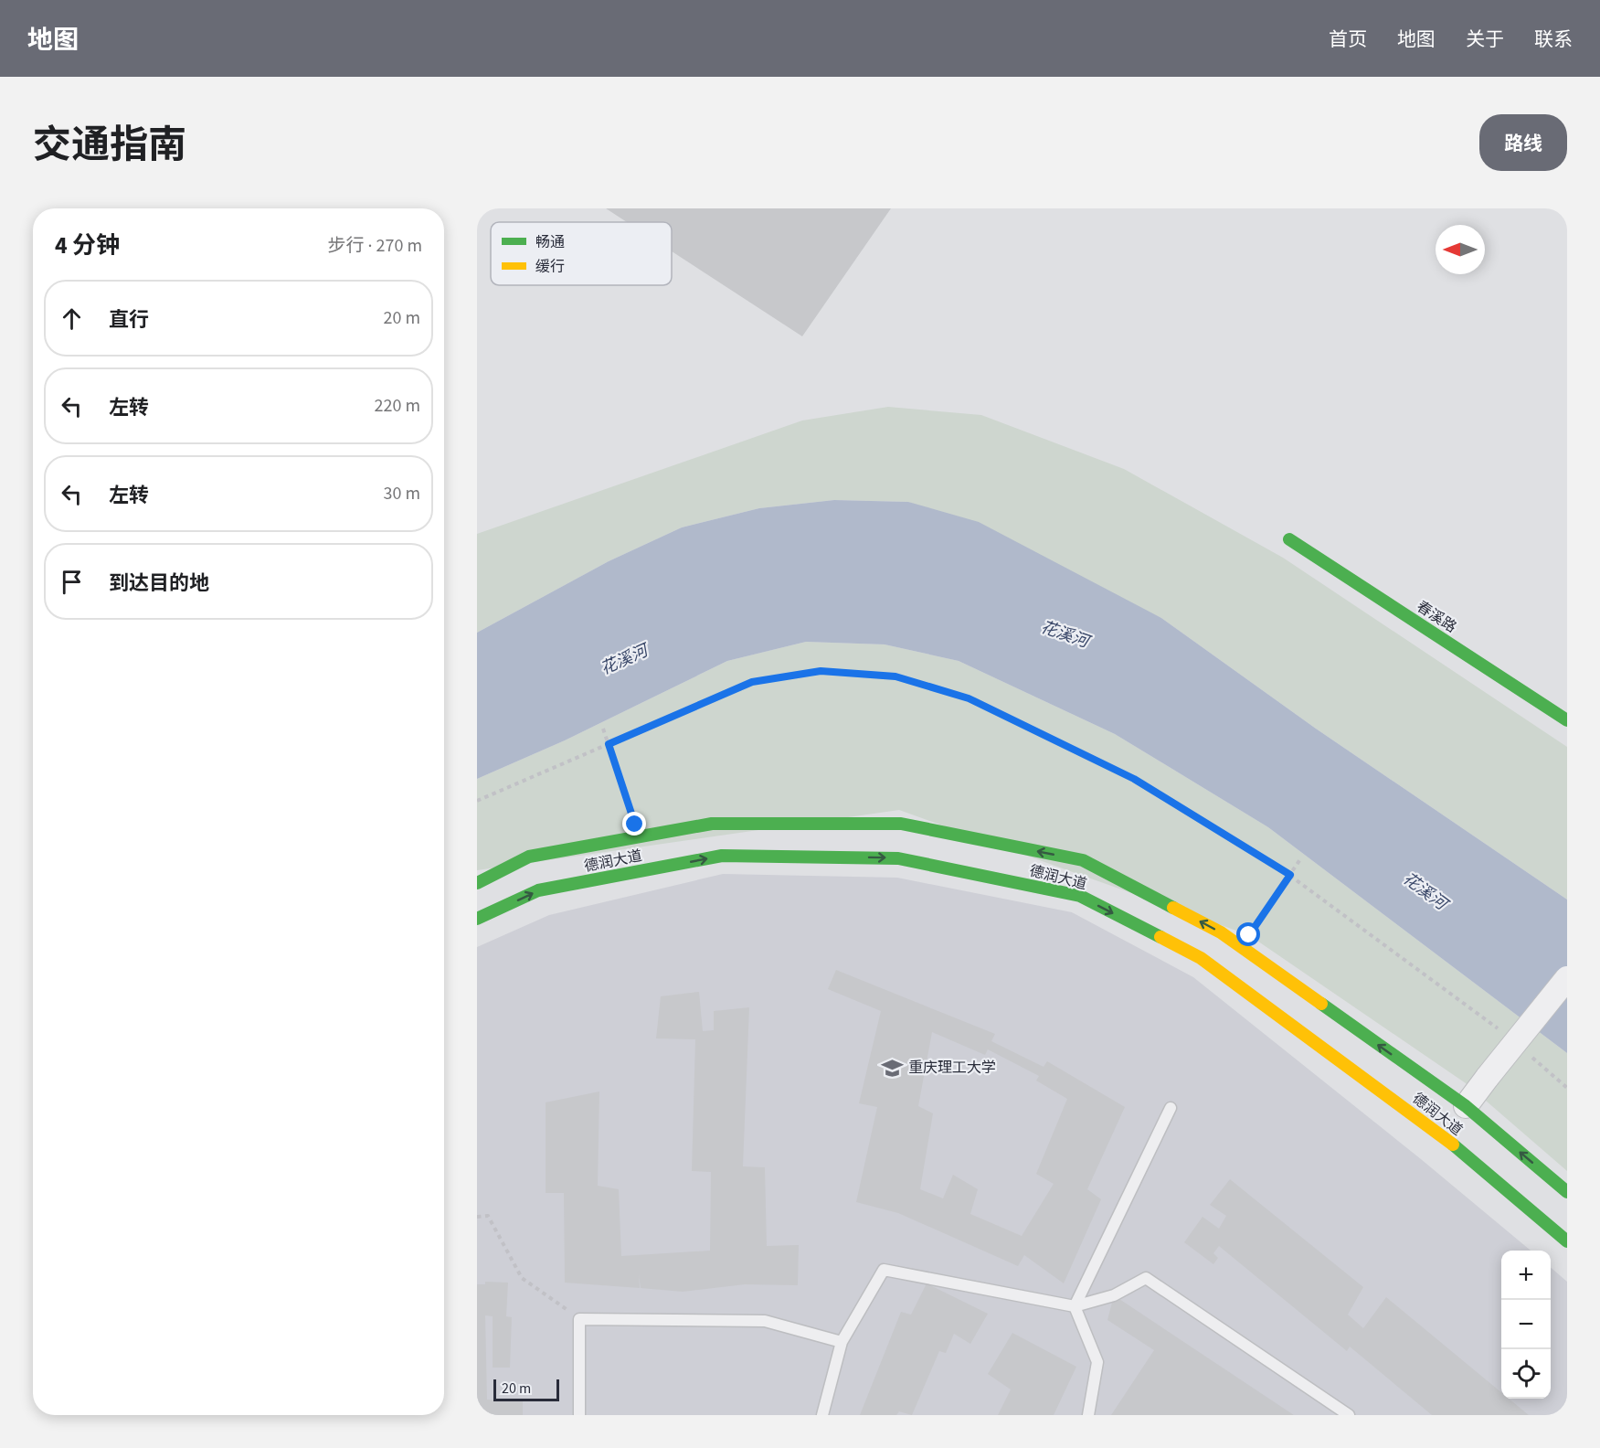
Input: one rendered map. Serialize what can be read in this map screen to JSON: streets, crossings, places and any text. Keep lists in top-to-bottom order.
{
  "streets": {
    "main road": ["春溪路", "德润大道"]
  },
  "water": ["花溪河"],
  "places": {
    "school or university": ["重庆理工大学"]
  },
  "legend": ["畅通", "缓行"],
  "scale_bar": "20 m",
  "north": "left",
  "page": {
    "header": "地图",
    "nav": [
      "首页",
      "地图",
      "关于",
      "联系"
    ],
    "title": "交通指南",
    "buttons": "路线",
    "heading": ["4 分钟", "步行 · 270 m"],
    "list": [
      ["直行", "20 m"],
      ["左转", "220 m"],
      ["左转", "30 m"],
      "到达目的地"
    ],
    "map_buttons": ["+", "−"],
    "scale": "20 m"
  }
}
